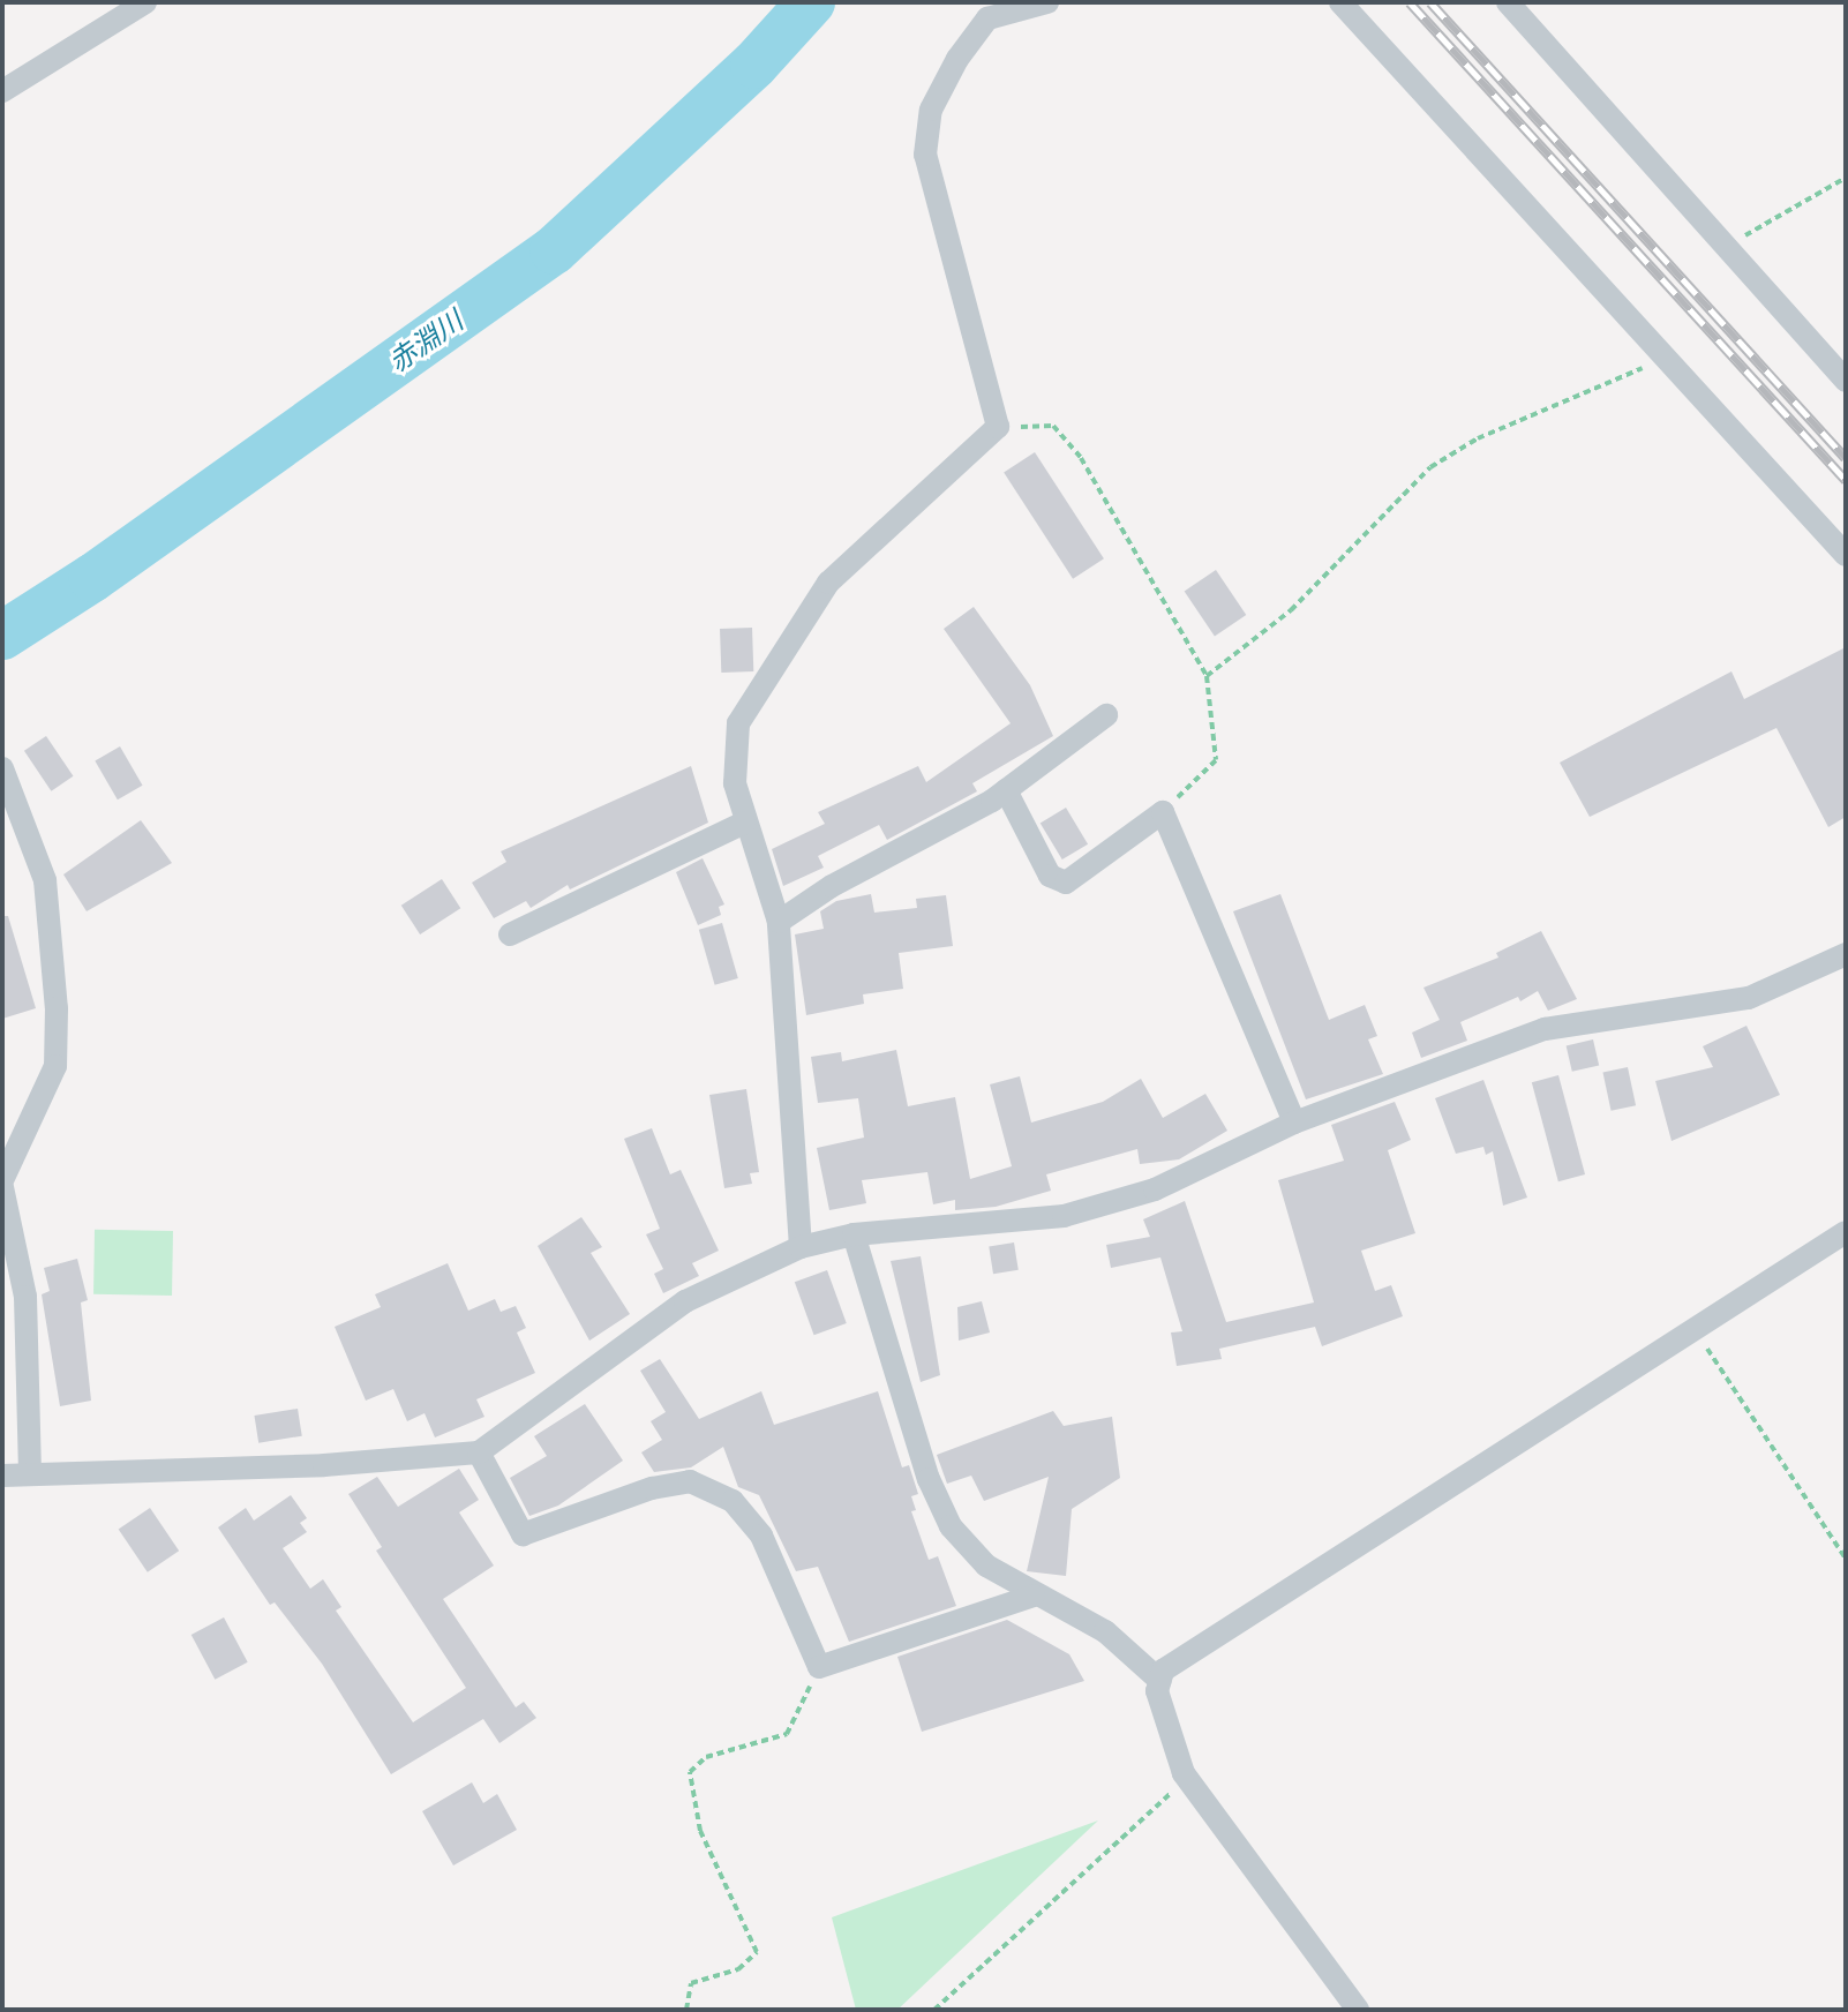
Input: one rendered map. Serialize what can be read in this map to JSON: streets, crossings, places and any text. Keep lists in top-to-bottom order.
{
  "water": ["赤淵川"]
}
